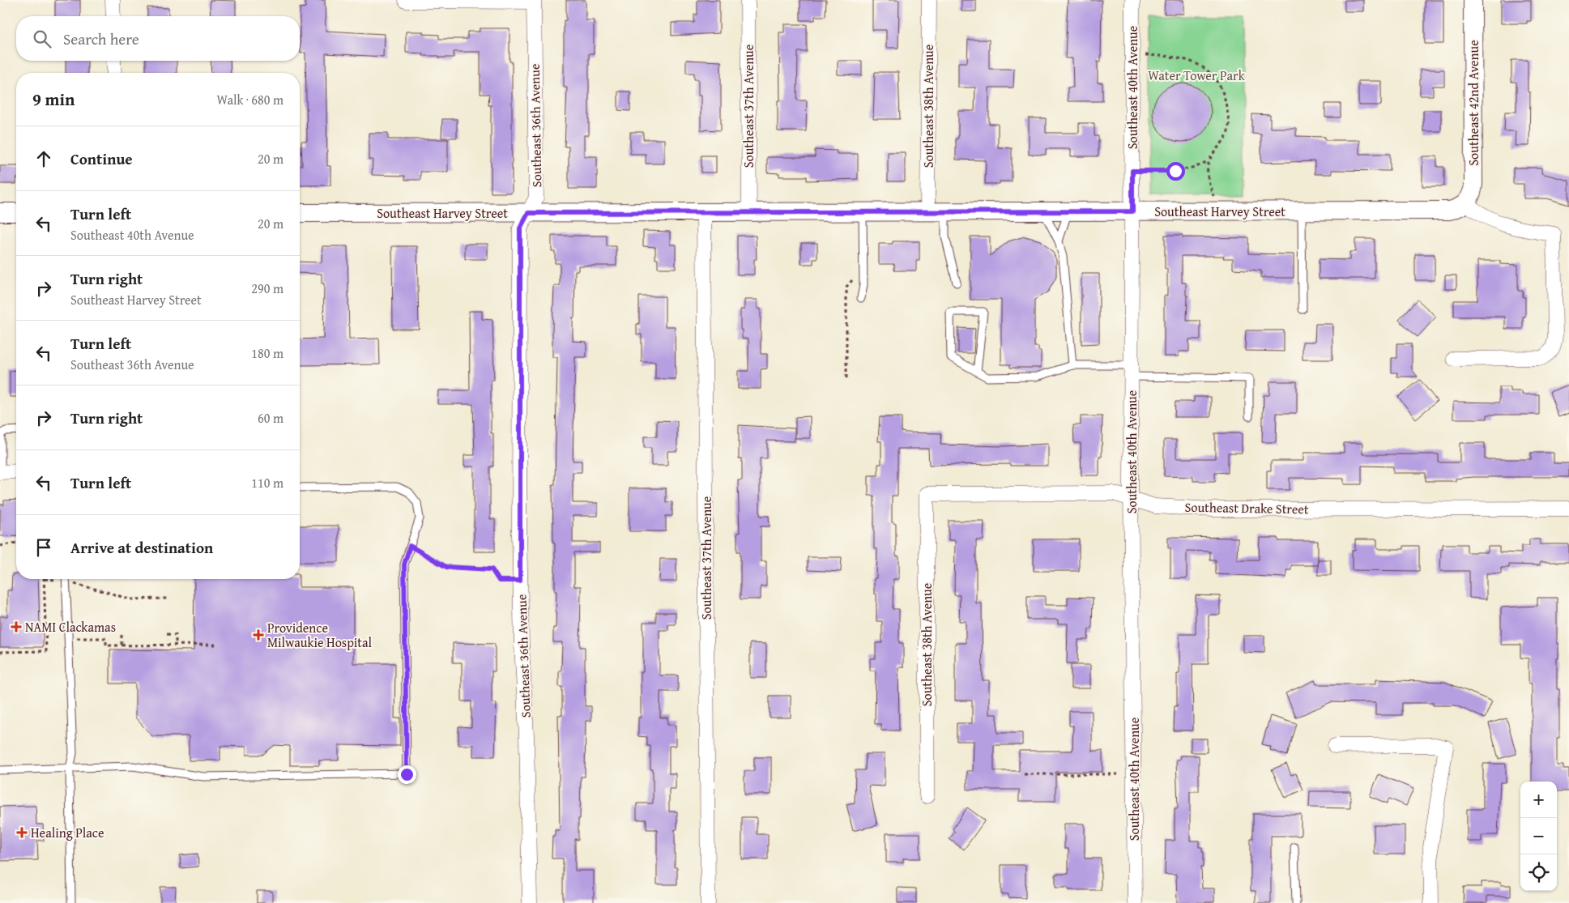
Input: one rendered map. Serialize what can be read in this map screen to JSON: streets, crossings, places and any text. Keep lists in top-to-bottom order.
{
  "streets": {
    "street": [
      "Southeast 40th Avenue",
      "Southeast 42nd Avenue",
      "Southeast 37th Avenue",
      "Southeast 38th Avenue",
      "Southeast 36th Avenue",
      "Southeast Harvey Street",
      "Southeast Drake Street"
    ]
  },
  "crossings": [
    ["Southeast 40th Avenue", "Southeast Harvey Street"],
    ["Southeast 40th Avenue", "Southeast Drake Street"],
    ["Southeast 42nd Avenue", "Southeast Harvey Street"],
    ["Southeast 37th Avenue", "Southeast Harvey Street"],
    ["Southeast 38th Avenue", "Southeast Harvey Street"],
    ["Southeast 38th Avenue", "Southeast Drake Street"],
    ["Southeast 36th Avenue", "Southeast Harvey Street"]
  ],
  "parks": ["Water Tower Park"],
  "places": {
    "health": ["NAMI Clackamas", "Providence Milwaukie Hospital", "Healing Place"]
  },
  "page": {
    "search": "Search here",
    "heading": ["9 min", "Walk · 680 m"],
    "list": [
      ["Continue", "20 m"],
      ["Turn left", "Southeast 40th Avenue", "20 m"],
      ["Turn right", "Southeast Harvey Street", "290 m"],
      ["Turn left", "Southeast 36th Avenue", "180 m"],
      ["Turn right", "60 m"],
      ["Turn left", "110 m"],
      "Arrive at destination"
    ],
    "map_buttons": ["+", "−"]
  }
}
